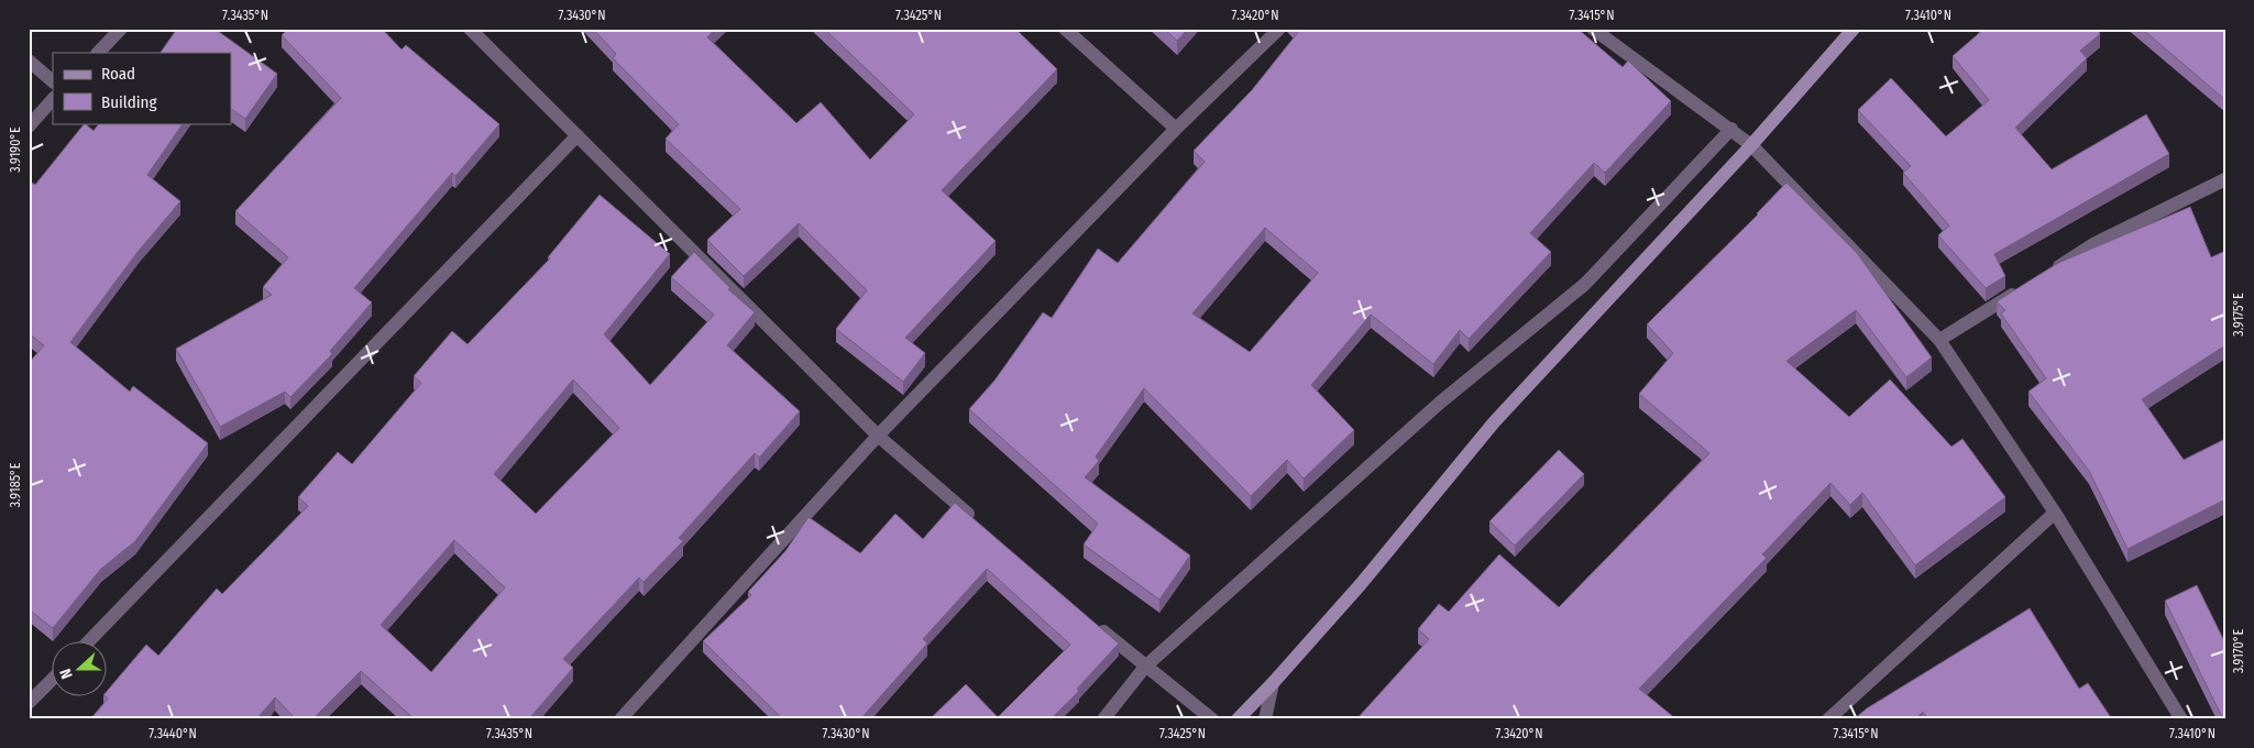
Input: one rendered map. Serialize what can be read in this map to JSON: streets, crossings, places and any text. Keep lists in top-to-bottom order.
{
  "legend": ["Road", "Building"],
  "north": "left",
  "coordinates": [
    "7.3435°N",
    "7.3430°N",
    "7.3425°N",
    "7.3420°N",
    "7.3415°N",
    "7.3410°N",
    "3.9190°E",
    "3.9175°E",
    "3.9185°E",
    "3.9170°E",
    "7.3440°N"
  ]
}
